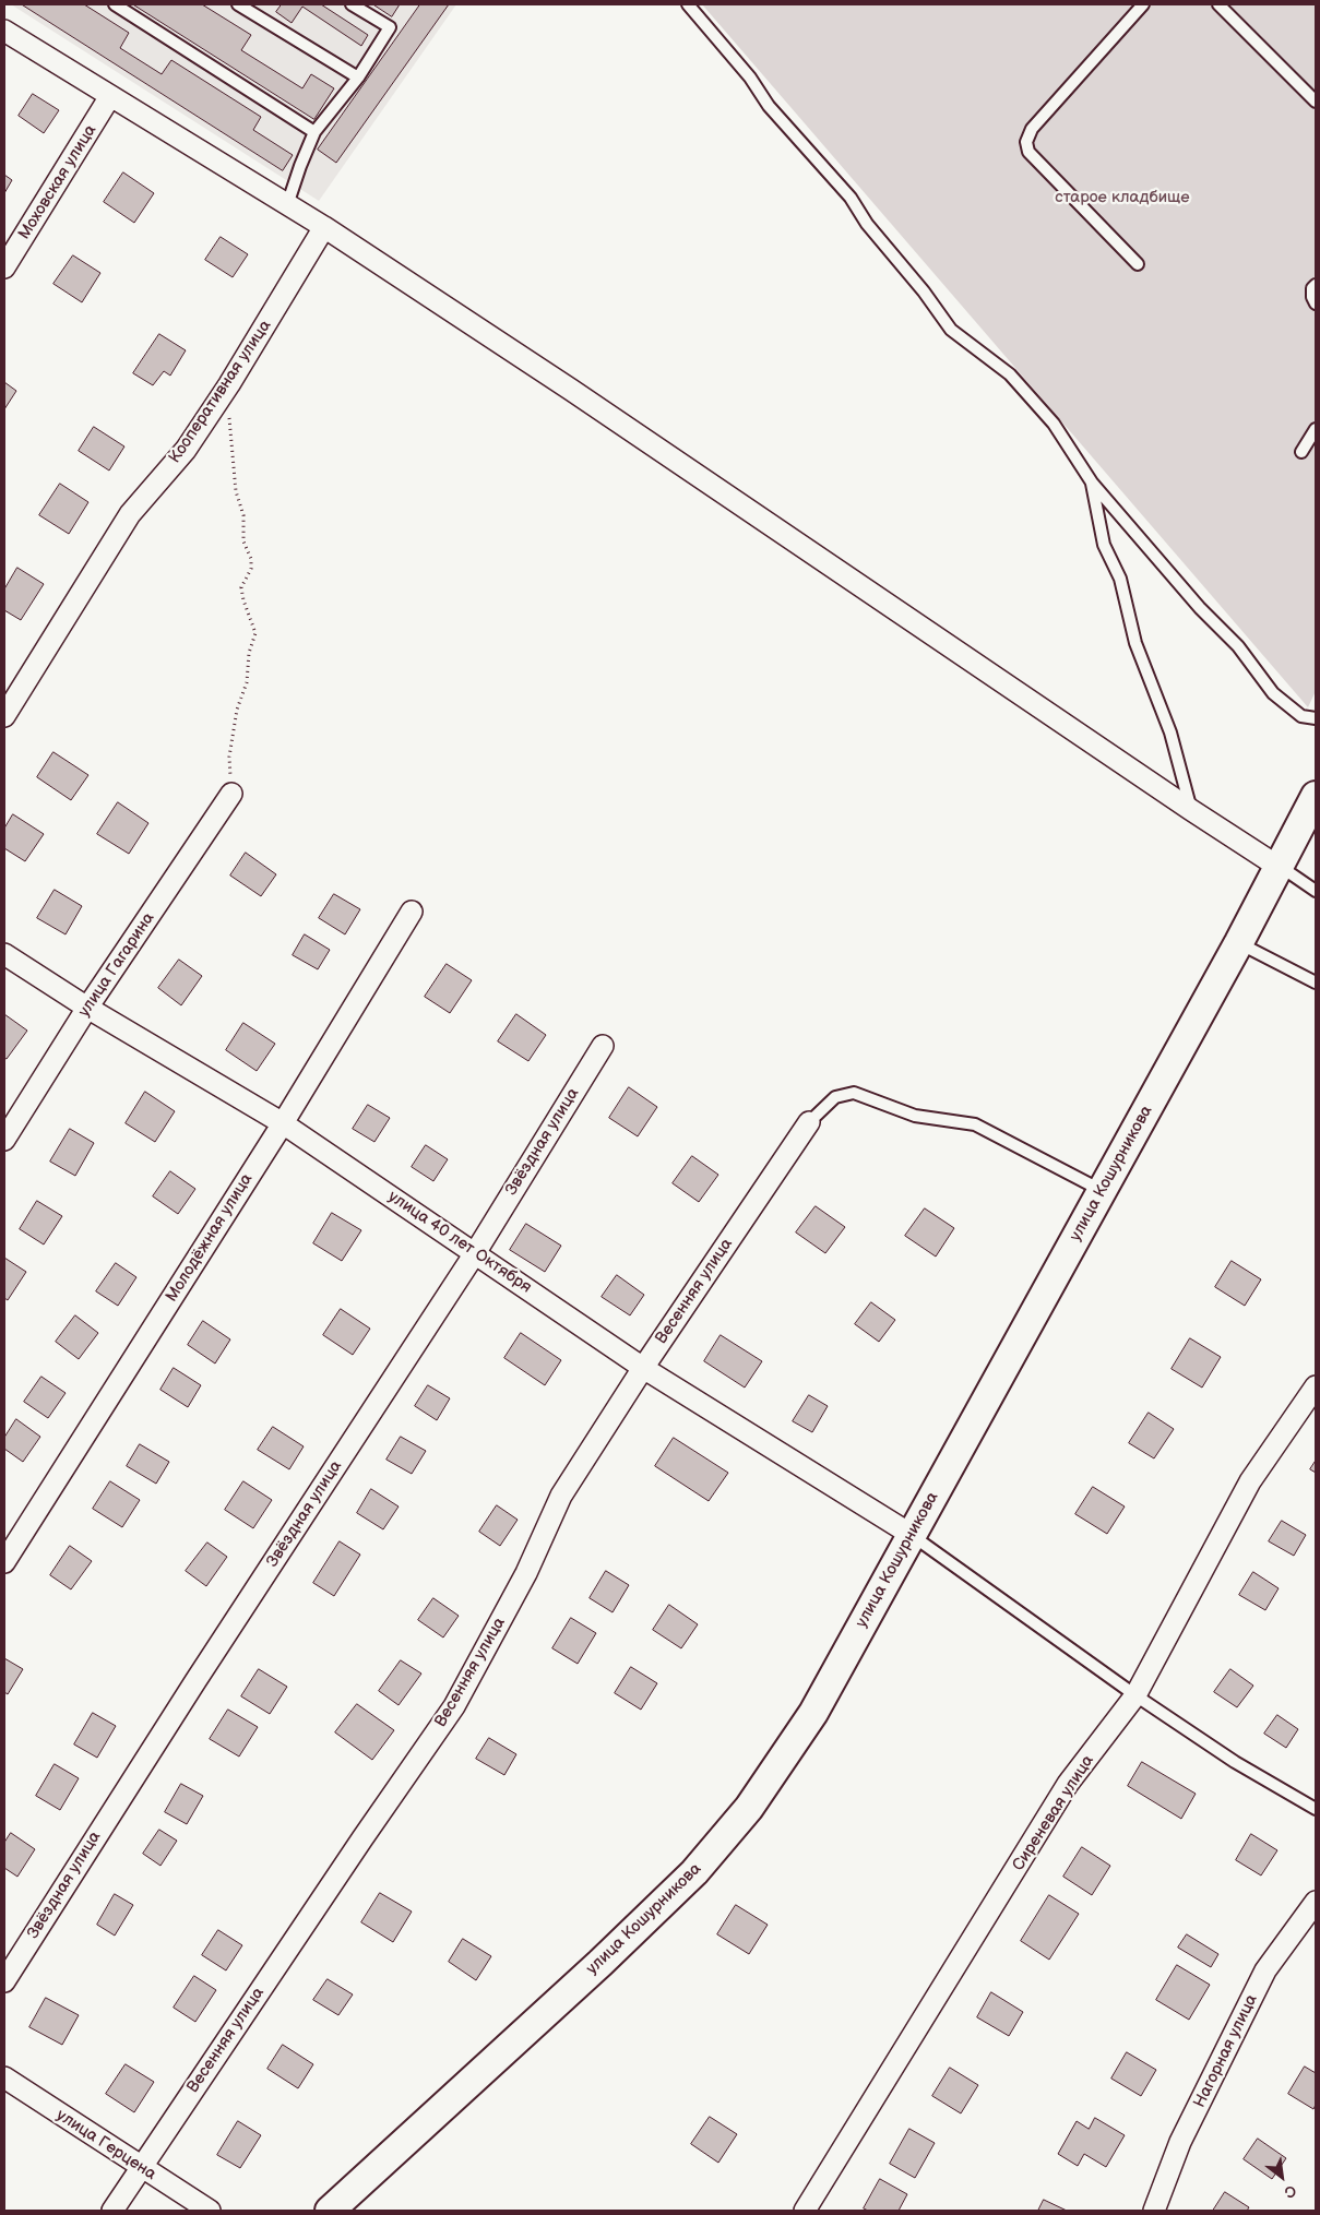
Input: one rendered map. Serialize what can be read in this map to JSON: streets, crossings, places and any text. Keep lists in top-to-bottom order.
{
  "streets": {
    "main road": ["улица Кошурникова"],
    "street": [
      "Моховская улица",
      "Кооперативная улица",
      "улица Гагарина",
      "Звёздная улица",
      "Молодёжная улица",
      "улица 40 лет Октября",
      "Весенняя улица",
      "Сиреневая улица",
      "Нагорная улица",
      "улица Герцена"
    ]
  },
  "crossings": [
    ["улица Гагарина", "улица 40 лет Октября"],
    ["Звёздная улица", "улица 40 лет Октября"],
    ["улица Кошурникова", "улица 40 лет Октября"],
    ["Молодёжная улица", "улица 40 лет Октября"],
    ["улица 40 лет Октября", "Весенняя улица"],
    ["Весенняя улица", "улица Герцена"]
  ],
  "parks": ["старое кладбище"],
  "north": "bottom right"
}
